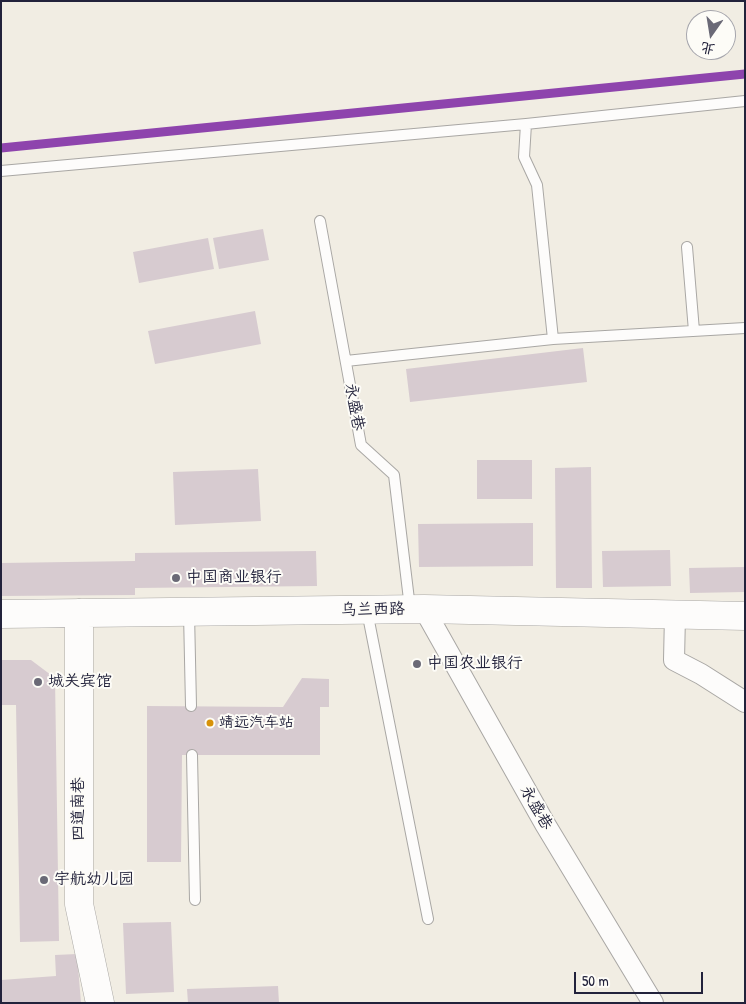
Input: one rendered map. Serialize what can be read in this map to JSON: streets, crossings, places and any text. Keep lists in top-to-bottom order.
{
  "streets": {
    "main road": ["乌兰西路", "四道南巷"],
    "street": ["永盛巷"]
  },
  "crossings": [
    ["永盛巷", "乌兰西路"],
    ["乌兰西路", "四道南巷"]
  ],
  "places": [
    "中国商业银行",
    "中国农业银行",
    "城关宾馆",
    "靖远汽车站",
    "宇航幼儿园"
  ],
  "scale_bar": "50 m",
  "north": "bottom"
}
